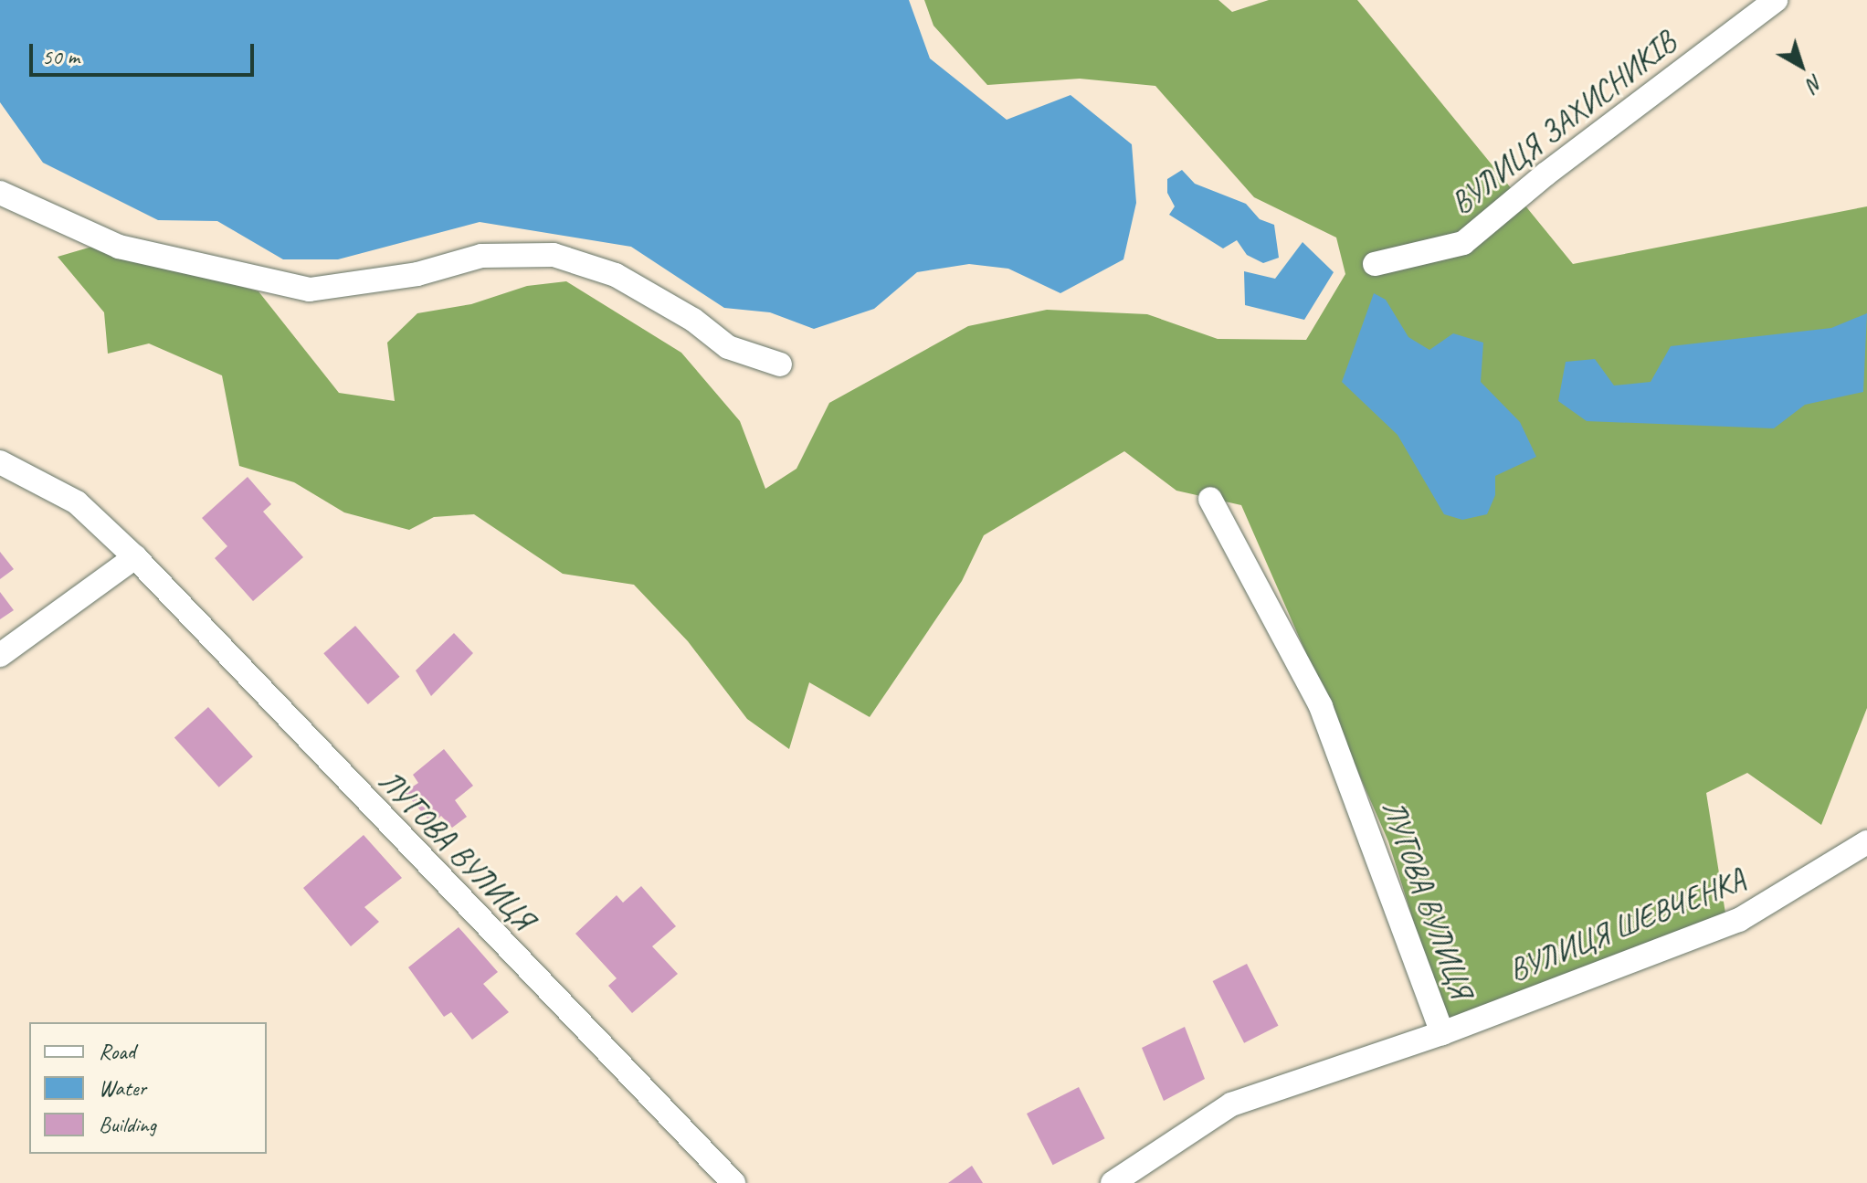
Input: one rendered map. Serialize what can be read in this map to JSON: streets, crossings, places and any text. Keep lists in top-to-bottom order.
{
  "streets": {
    "street": ["ВУЛИЦЯ ЗАХИСНИКІВ", "ЛУГОВА ВУЛИЦЯ", "ВУЛИЦЯ ШЕВЧЕНКА"]
  },
  "crossings": [
    ["ЛУГОВА ВУЛИЦЯ", "ВУЛИЦЯ ШЕВЧЕНКА"]
  ],
  "legend": ["Road", "Water", "Building"],
  "scale_bar": "50 m",
  "north": "bottom right"
}
